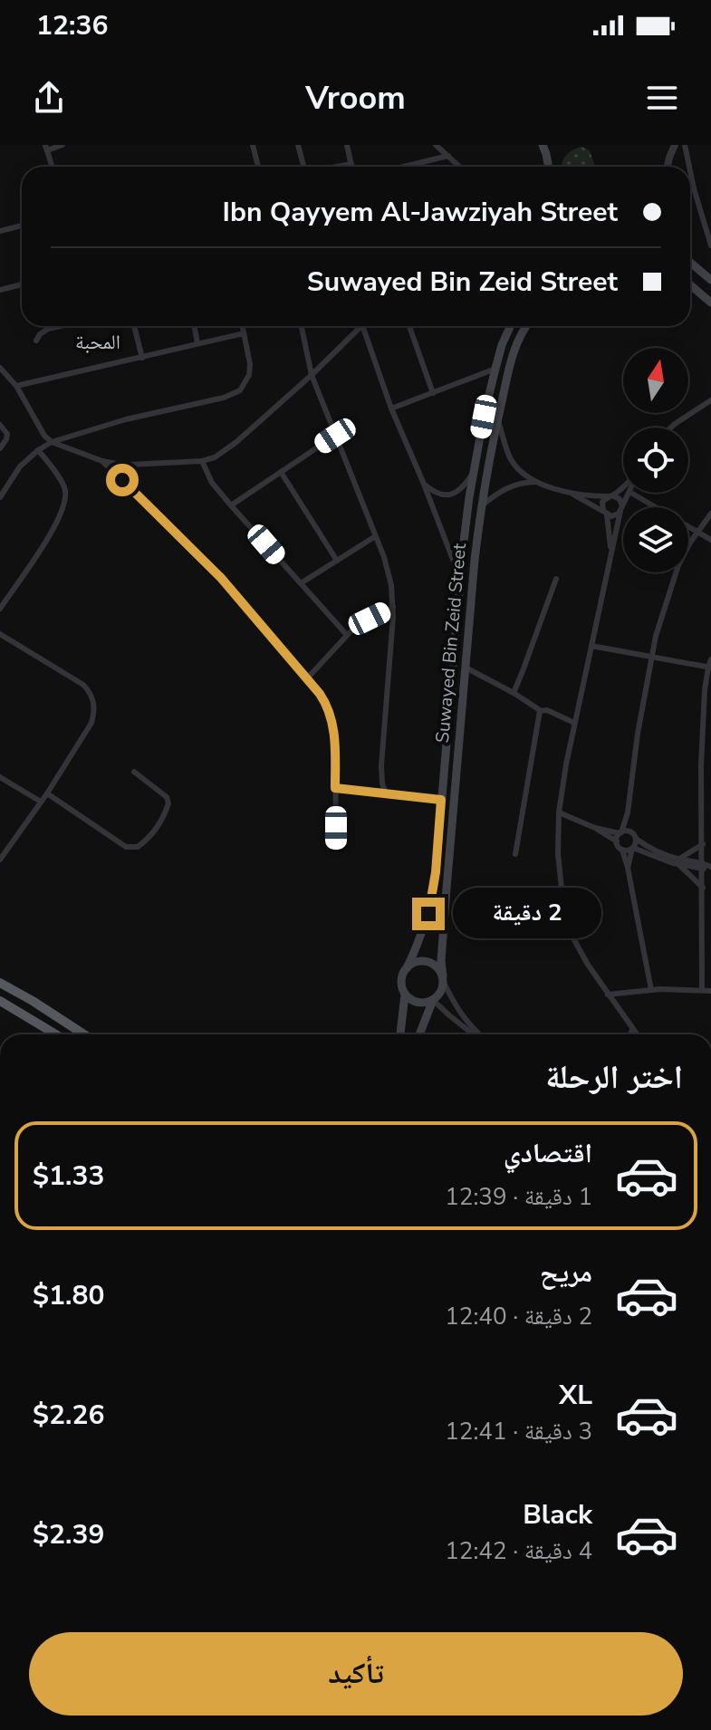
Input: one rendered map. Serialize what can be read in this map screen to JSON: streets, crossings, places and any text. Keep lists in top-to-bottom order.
{
  "streets": {
    "main road": ["Suwayed Bin Zeid Street"]
  },
  "districts": ["المحبة"],
  "north": "top",
  "page": {
    "status": "12:36",
    "header": "Vroom",
    "banner": ["Ibn Qayyem Al-Jawziyah Street", "Suwayed Bin Zeid Street"],
    "bubble": "2 دقيقة",
    "heading": "اختر الرحلة",
    "list": [
      {
        "name": "اقتصادي",
        "note": "1 دقيقة · 12:39",
        "value": "$1.33"
      },
      {
        "name": "مريح",
        "note": "2 دقيقة · 12:40",
        "value": "$1.80"
      },
      {
        "name": "XL",
        "note": "3 دقيقة · 12:41",
        "value": "$2.26"
      },
      {
        "name": "Black",
        "note": "4 دقيقة · 12:42",
        "value": "$2.39"
      }
    ],
    "buttons": "تأكيد"
  }
}
